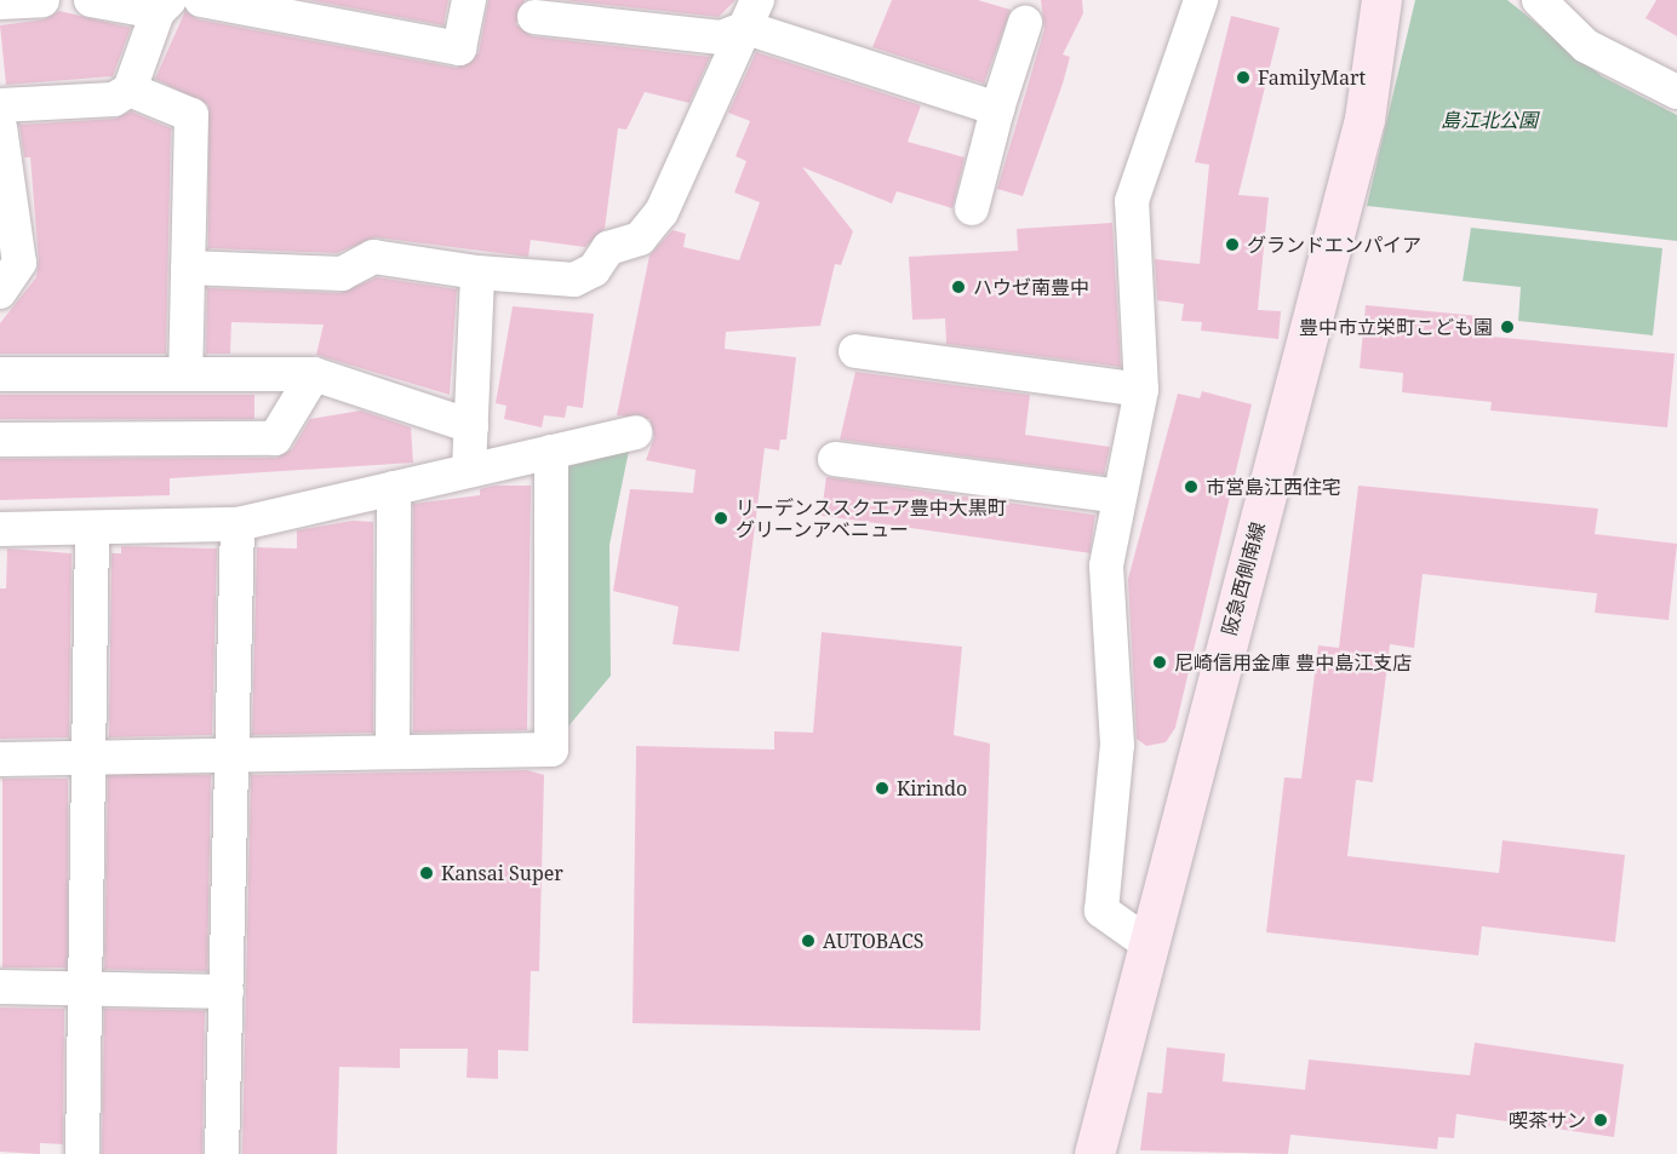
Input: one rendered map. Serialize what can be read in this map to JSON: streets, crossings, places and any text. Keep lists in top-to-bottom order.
{
  "streets": {
    "street": ["阪急西側南線"]
  },
  "parks": ["島江北公園"],
  "places": [
    "FamilyMart",
    "グランドエンパイア",
    "ハウゼ南豊中",
    "豊中市立栄町こども園",
    "市営島江西住宅",
    "リーデンススクエア豊中大黒町 グリーンアベニュー",
    "尼崎信用金庫 豊中島江支店",
    "Kirindo",
    "Kansai Super",
    "AUTOBACS",
    "喫茶サン"
  ]
}
